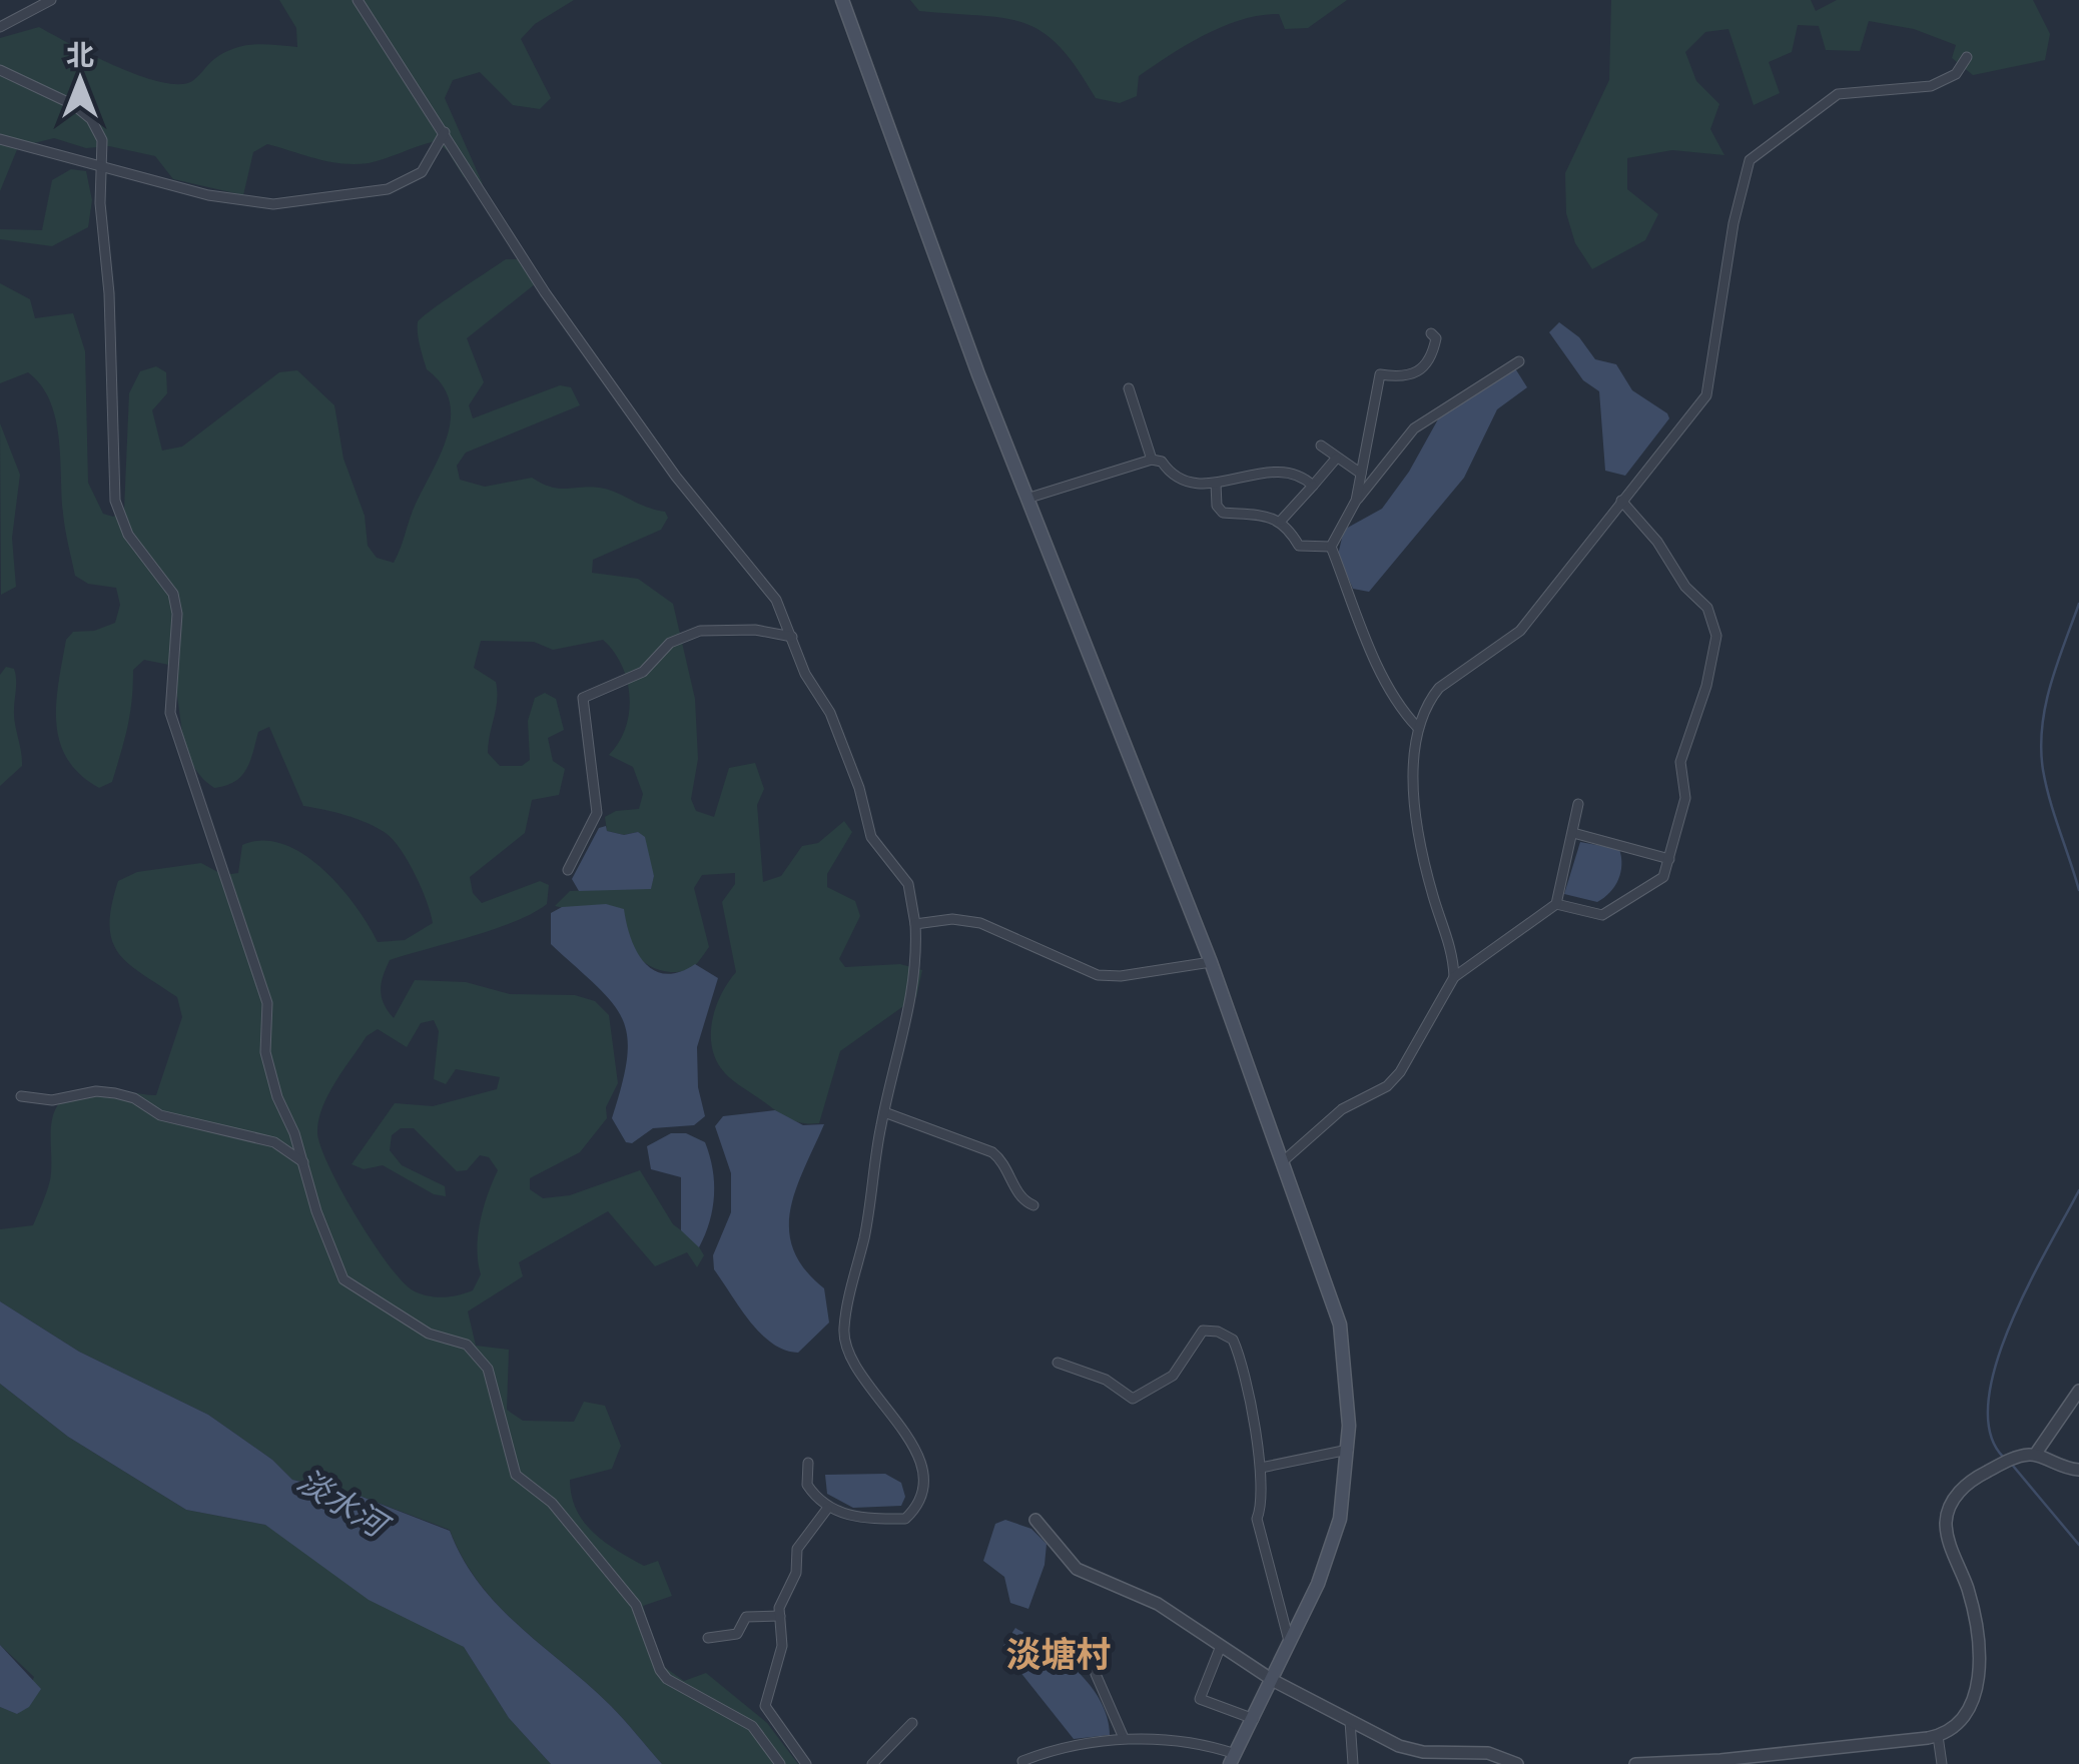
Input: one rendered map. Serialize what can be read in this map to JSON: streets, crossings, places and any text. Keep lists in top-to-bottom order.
{
  "districts": ["淡塘村"],
  "water": ["淡水河"],
  "north": "top"
}
